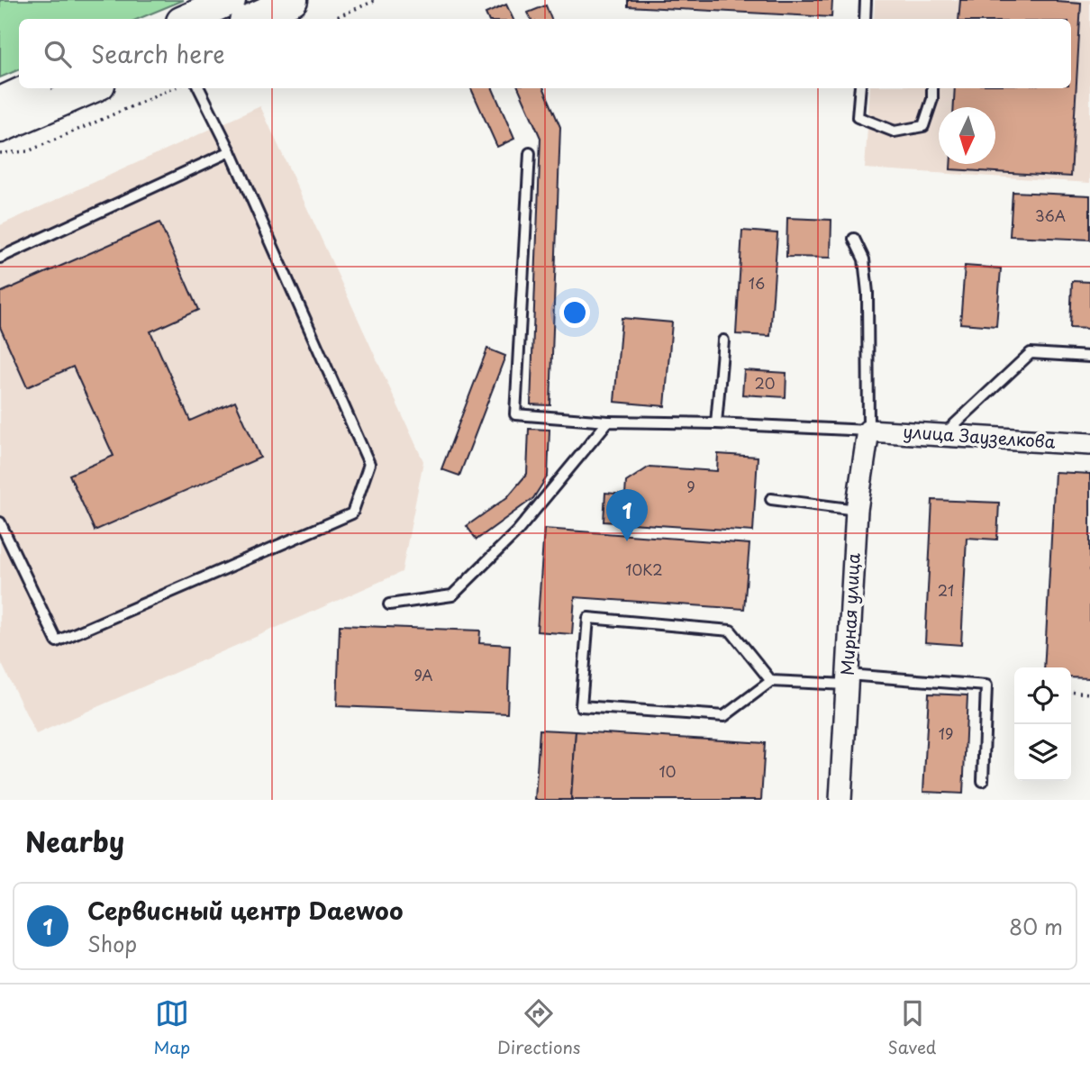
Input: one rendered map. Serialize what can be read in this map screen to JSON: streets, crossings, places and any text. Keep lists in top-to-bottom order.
{
  "streets": {
    "street": ["улица Заузелкова", "Мирная улица"]
  },
  "crossings": [
    ["улица Заузелкова", "Мирная улица"]
  ],
  "house_numbers": [
    "36А",
    "16",
    "20",
    "9",
    "10К2",
    "21",
    "9А",
    "19",
    "10"
  ],
  "north": "bottom",
  "page": {
    "search": "Search here",
    "pins": "1",
    "heading": "Nearby",
    "list": [
      {
        "mark": "1",
        "name": "Сервисный центр Daewoo",
        "note": "Shop",
        "value": "80 m"
      }
    ],
    "nav": ["Map", "Directions", "Saved"]
  }
}
